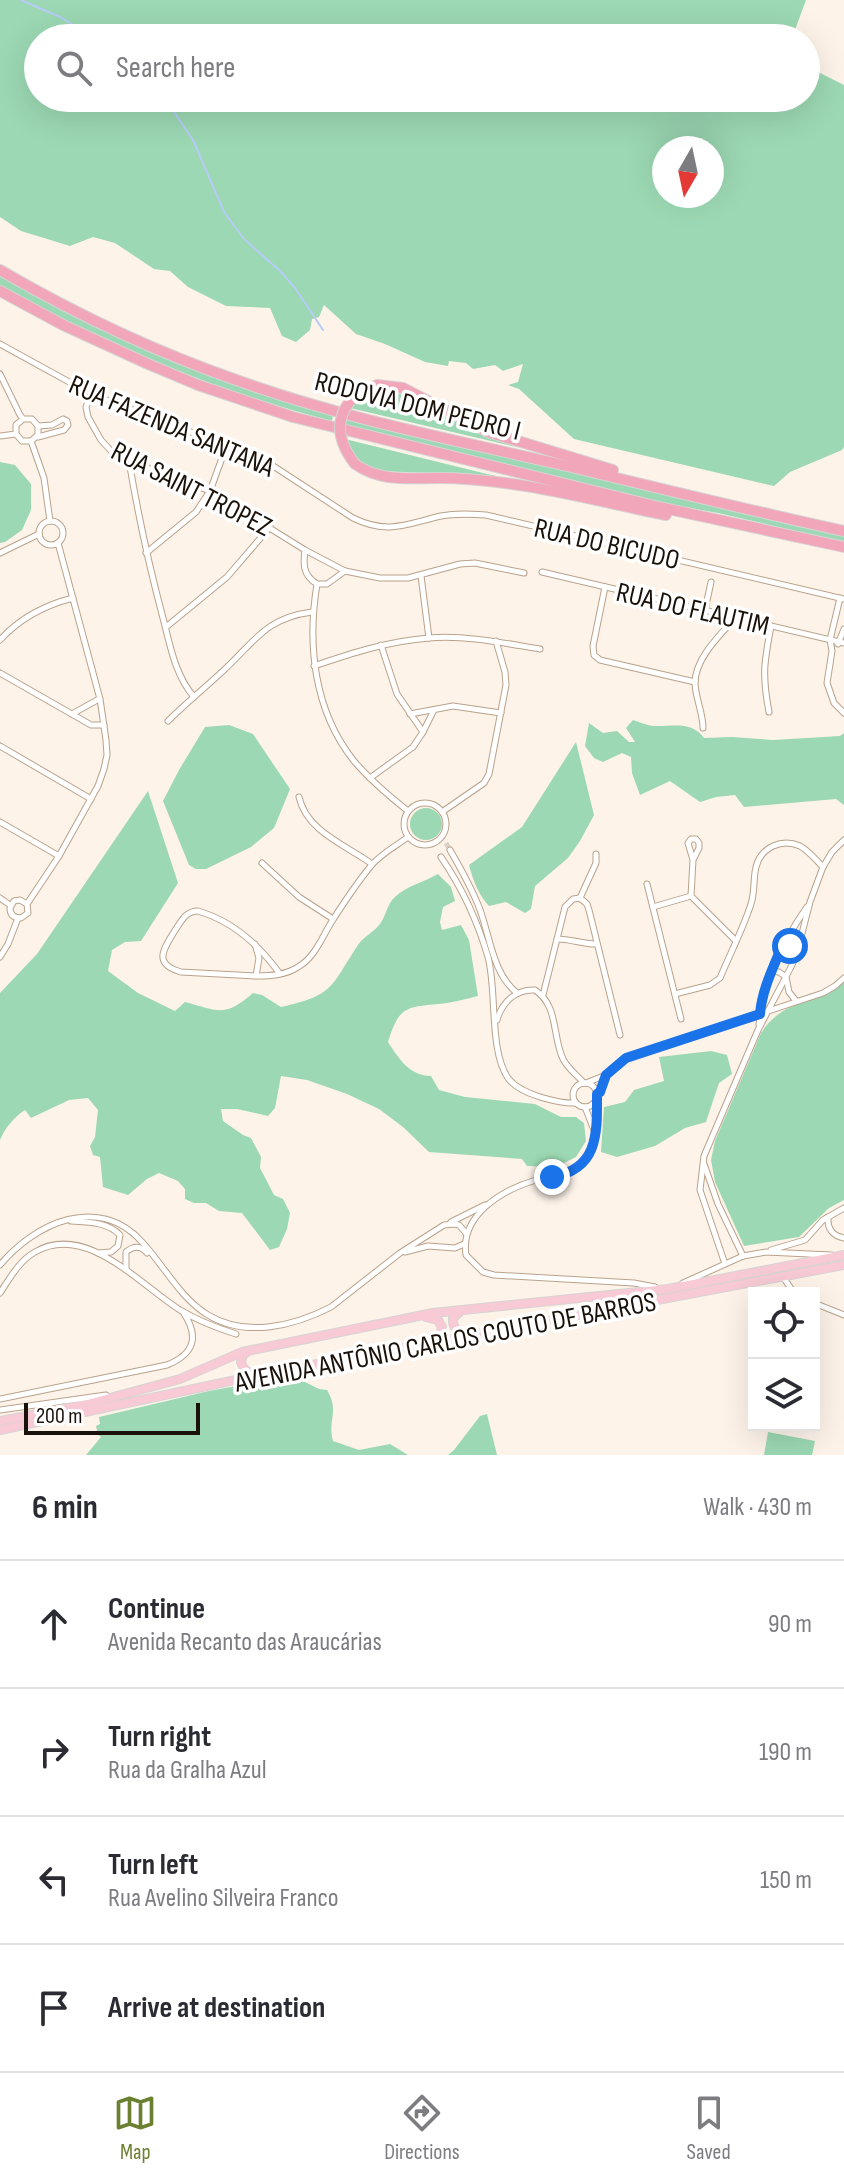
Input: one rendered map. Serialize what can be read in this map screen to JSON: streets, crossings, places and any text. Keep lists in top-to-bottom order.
{
  "streets": {
    "highway": ["RODOVIA DOM PEDRO I"],
    "main road": ["AVENIDA ANTÔNIO CARLOS COUTO DE BARROS"],
    "street": [
      "RUA FAZENDA SANTANA",
      "RUA SAINT TROPEZ",
      "RUA DO BICUDO",
      "RUA DO FLAUTIM"
    ]
  },
  "crossings": [
    ["RUA FAZENDA SANTANA", "RUA SAINT TROPEZ"],
    ["RUA FAZENDA SANTANA", "RUA DO BICUDO"]
  ],
  "scale_bar": "200 m",
  "north": "bottom",
  "page": {
    "search": "Search here",
    "scale": "200 m",
    "heading": ["6 min", "Walk · 430 m"],
    "list": [
      ["Continue", "Avenida Recanto das Araucárias", "90 m"],
      ["Turn right", "Rua da Gralha Azul", "190 m"],
      ["Turn left", "Rua Avelino Silveira Franco", "150 m"],
      "Arrive at destination"
    ],
    "nav": ["Map", "Directions", "Saved"]
  }
}
